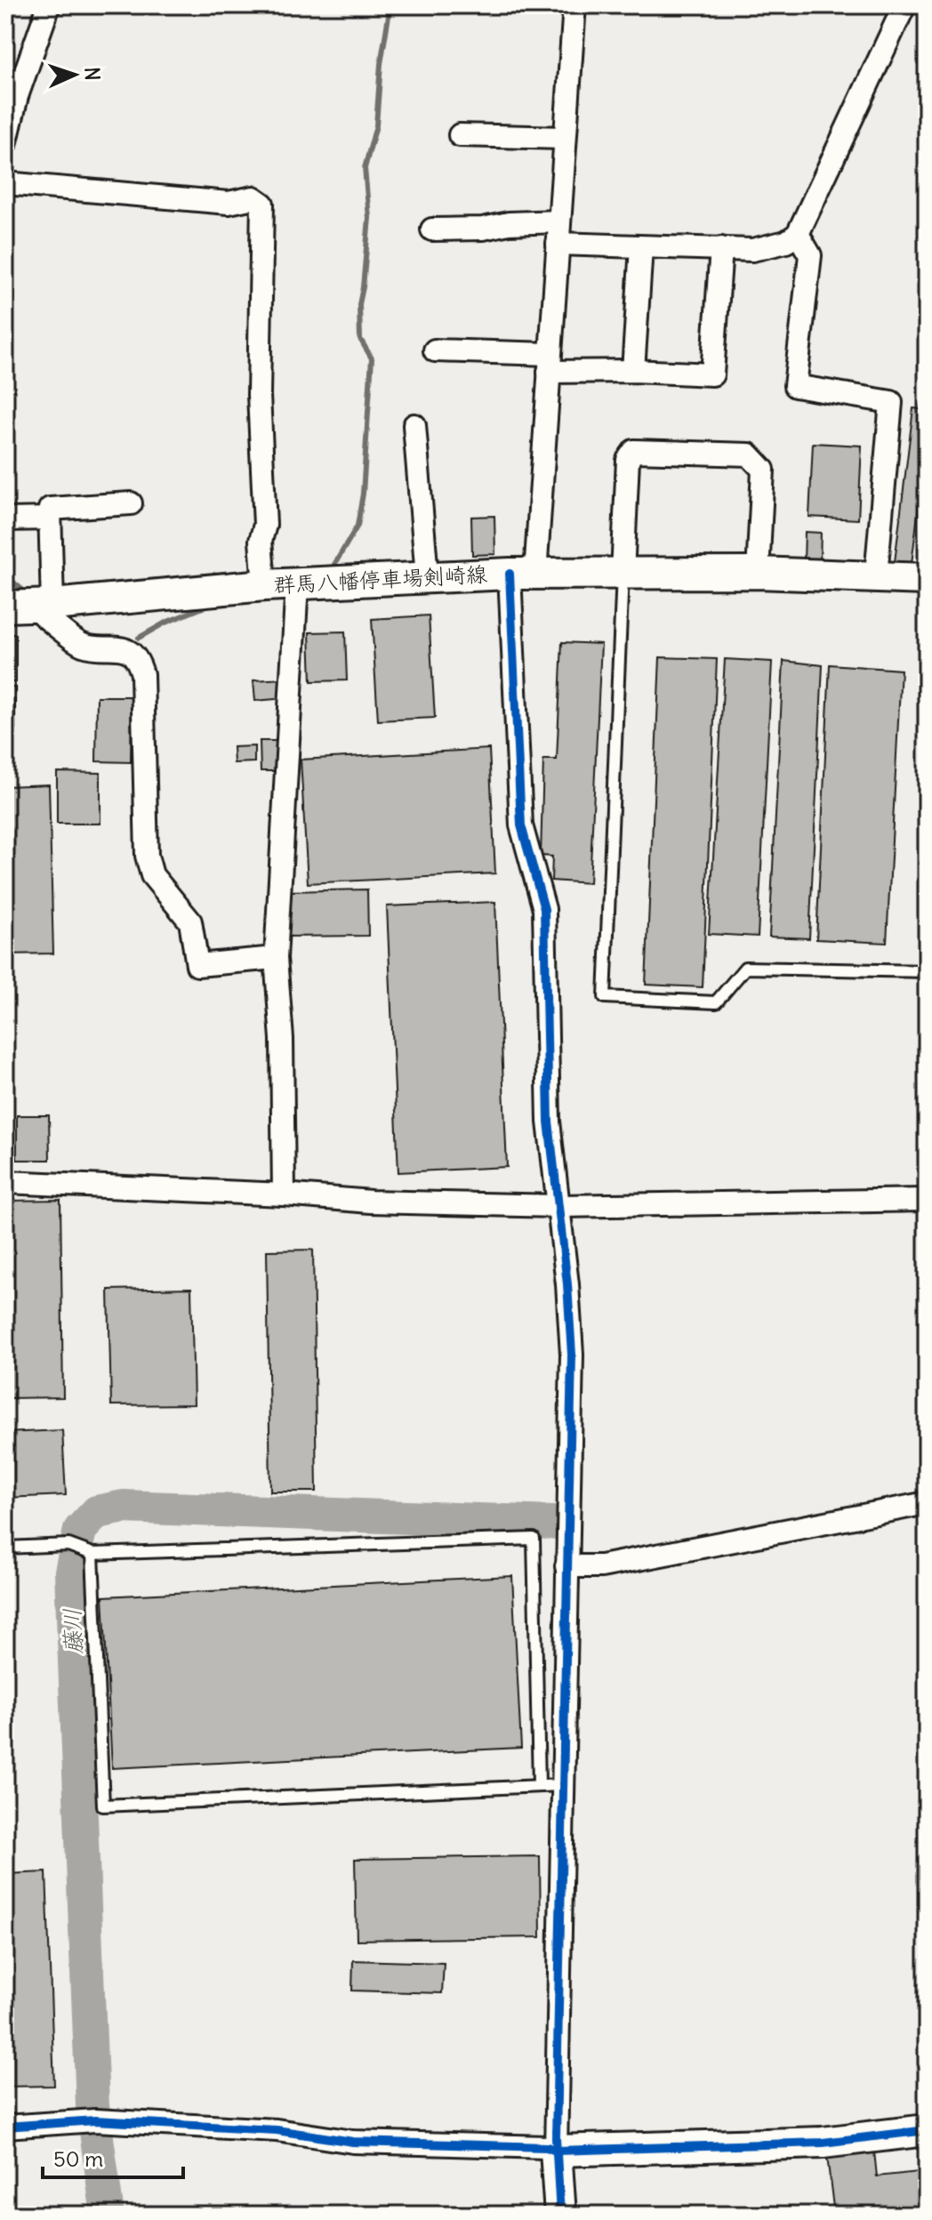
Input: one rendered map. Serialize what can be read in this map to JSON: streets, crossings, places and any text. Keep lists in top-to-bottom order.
{
  "streets": {
    "main road": ["群馬八幡停車場剣崎線"]
  },
  "water": ["藤川"],
  "scale_bar": "50 m",
  "north": "right"
}
